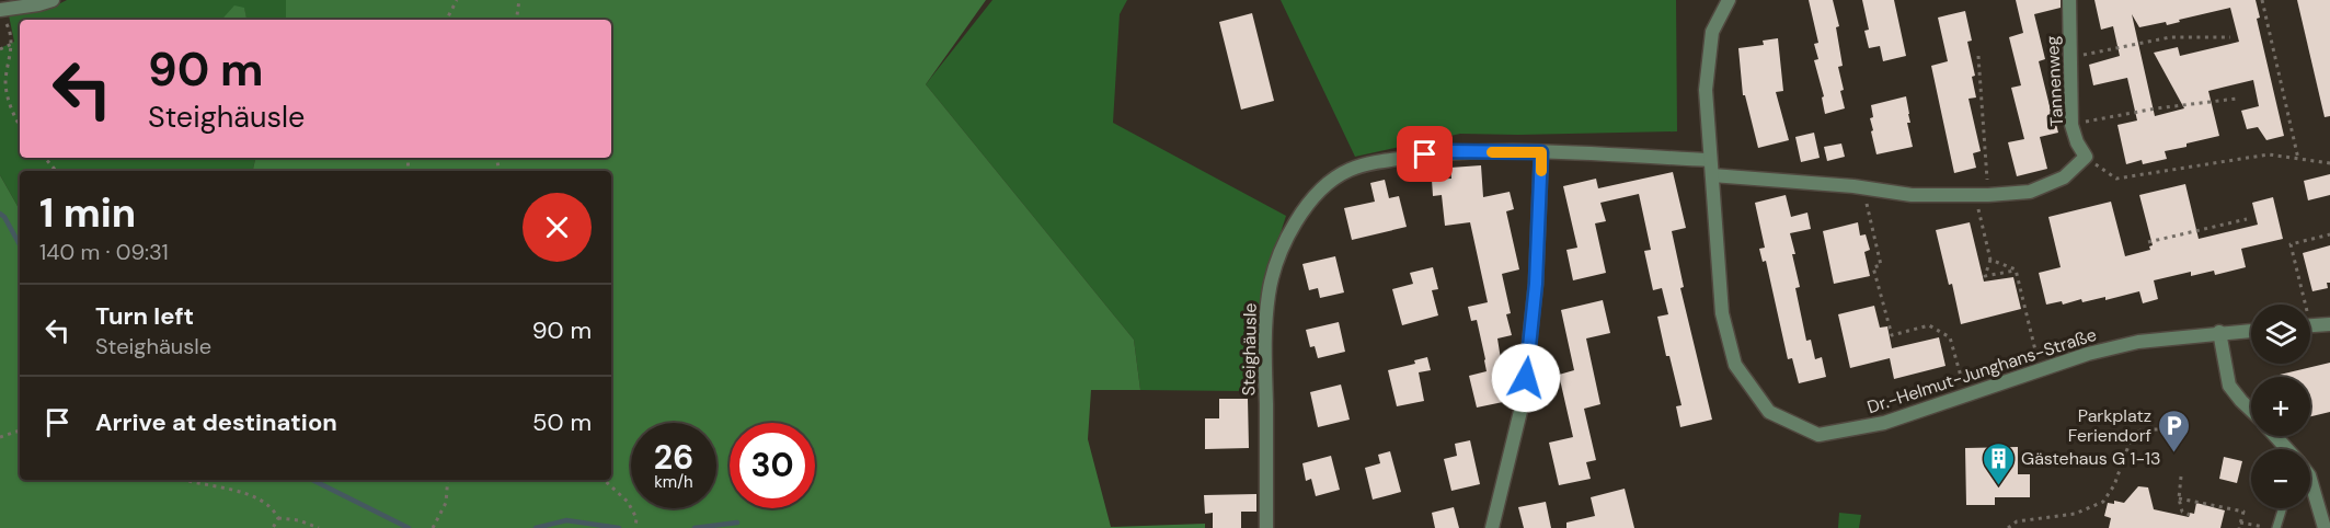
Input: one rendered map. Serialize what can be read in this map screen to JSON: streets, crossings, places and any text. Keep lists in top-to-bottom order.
{
  "streets": {
    "street": ["Tannenweg", "Steighäusle", "Dr.-Helmut-Junghans-Straße"]
  },
  "crossings": [
    ["Steighäusle", "Dr.-Helmut-Junghans-Straße"]
  ],
  "places": {
    "parking": ["Parkplatz Feriendorf"],
    "building": ["Gästehaus G 1-13"]
  },
  "page": {
    "turn": ["90 m", "Steighäusle"],
    "heading": ["1 min", "140 m · 09:31"],
    "list": [
      {
        "name": "Turn left",
        "note": "Steighäusle",
        "value": "90 m"
      },
      {
        "name": "Arrive at destination",
        "value": "50 m"
      }
    ],
    "map_buttons": ["+", "−"],
    "speed": "26 km/h",
    "limit": "30"
  }
}
